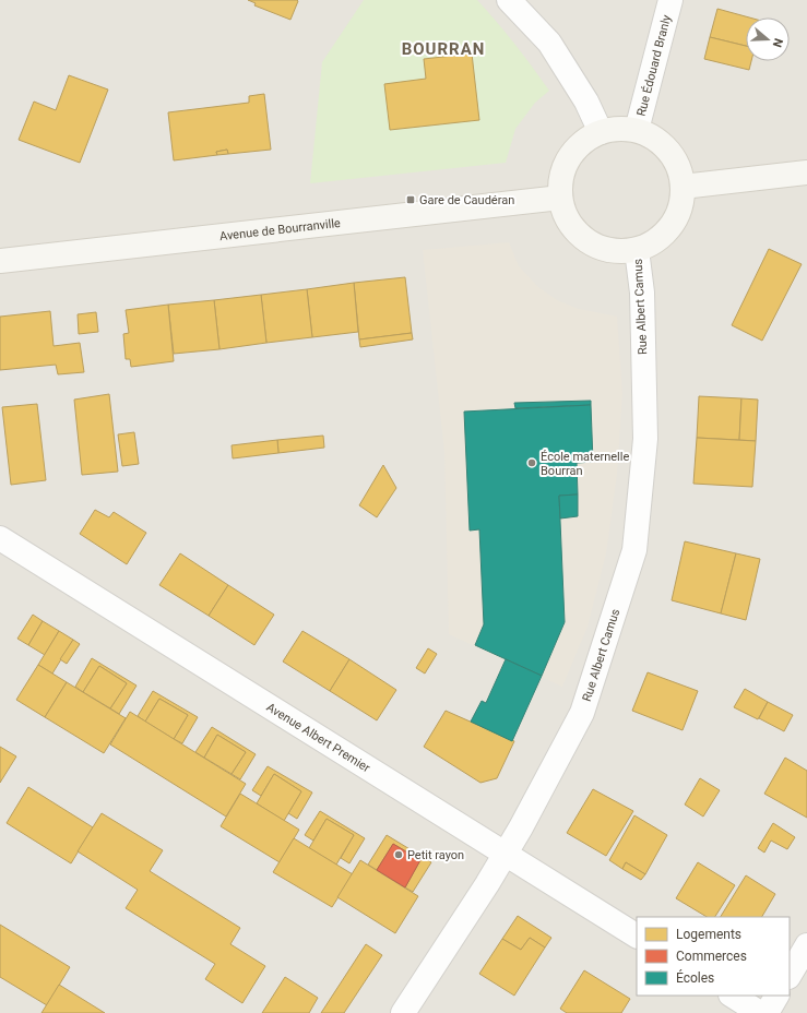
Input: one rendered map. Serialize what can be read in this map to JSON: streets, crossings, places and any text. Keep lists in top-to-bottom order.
{
  "streets": {
    "street": [
      "Rue Édouard Branly",
      "Avenue de Bourranville",
      "Rue Albert Camus",
      "Avenue Albert Premier"
    ]
  },
  "crossings": [
    ["Rue Édouard Branly", "Avenue de Bourranville"],
    ["Rue Édouard Branly", "Rue Albert Camus"],
    ["Avenue de Bourranville", "Rue Albert Camus"],
    ["Rue Albert Camus", "Avenue Albert Premier"]
  ],
  "districts": ["BOURRAN"],
  "places": {
    "transit": ["Gare de Caudéran"],
    "other": ["École maternelle Bourran", "Petit rayon"]
  },
  "legend": ["Logements", "Commerces", "Écoles"],
  "north": "right"
}
